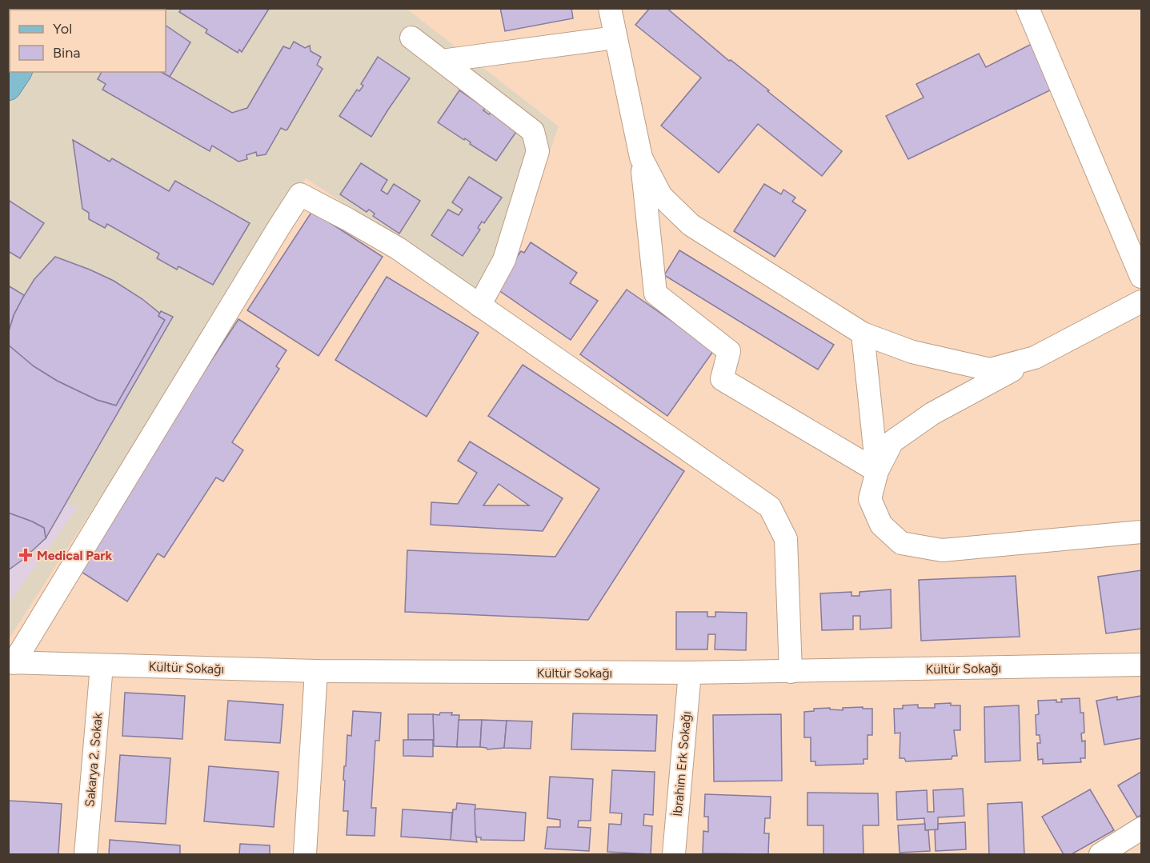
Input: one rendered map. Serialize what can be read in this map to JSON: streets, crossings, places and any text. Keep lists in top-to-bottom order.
{
  "streets": {
    "street": ["Kültür Sokağı", "Sakarya 2. Sokak", "İbrahim Erk Sokağı"]
  },
  "crossings": [
    ["Kültür Sokağı", "Sakarya 2. Sokak"],
    ["Kültür Sokağı", "İbrahim Erk Sokağı"]
  ],
  "places": {
    "health": ["Medical Park"]
  },
  "legend": ["Yol", "Bina"]
}
